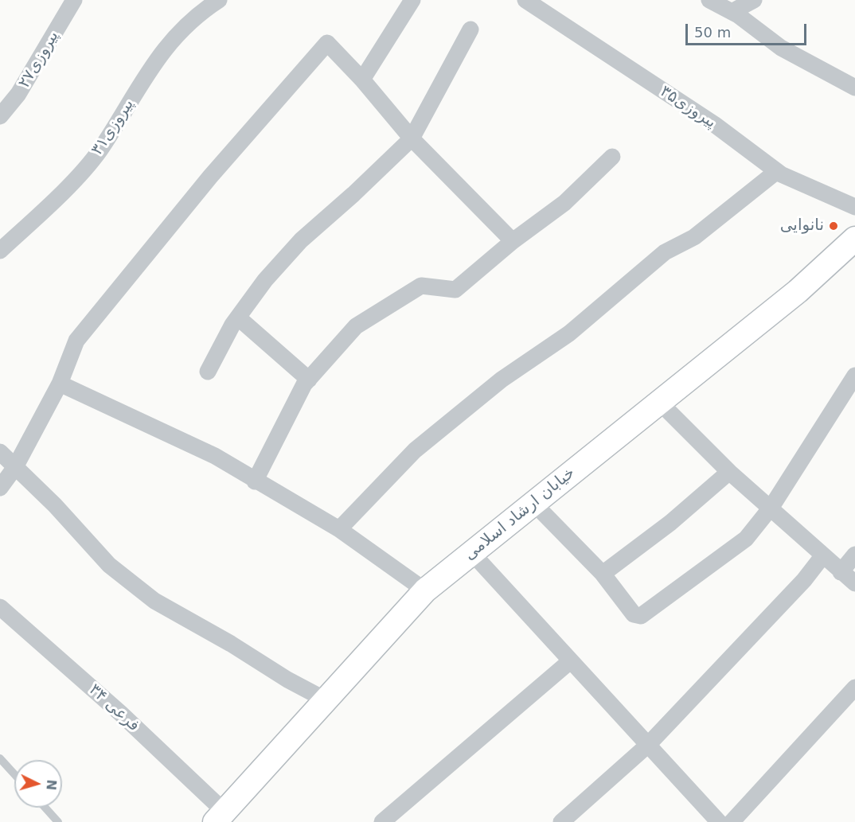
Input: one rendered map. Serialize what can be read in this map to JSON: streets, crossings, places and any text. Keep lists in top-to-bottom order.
{
  "streets": {
    "street": [
      "پیروزی۲۷",
      "پیروزی۳۵",
      "پیروزی۳۱",
      "خیابان ارشاد اسلامی",
      "فرعی ۳۴"
    ]
  },
  "crossings": [
    ["خیابان ارشاد اسلامی", "فرعی ۳۴"]
  ],
  "places": ["نانوایی"],
  "scale_bar": "50 m",
  "north": "right"
}
